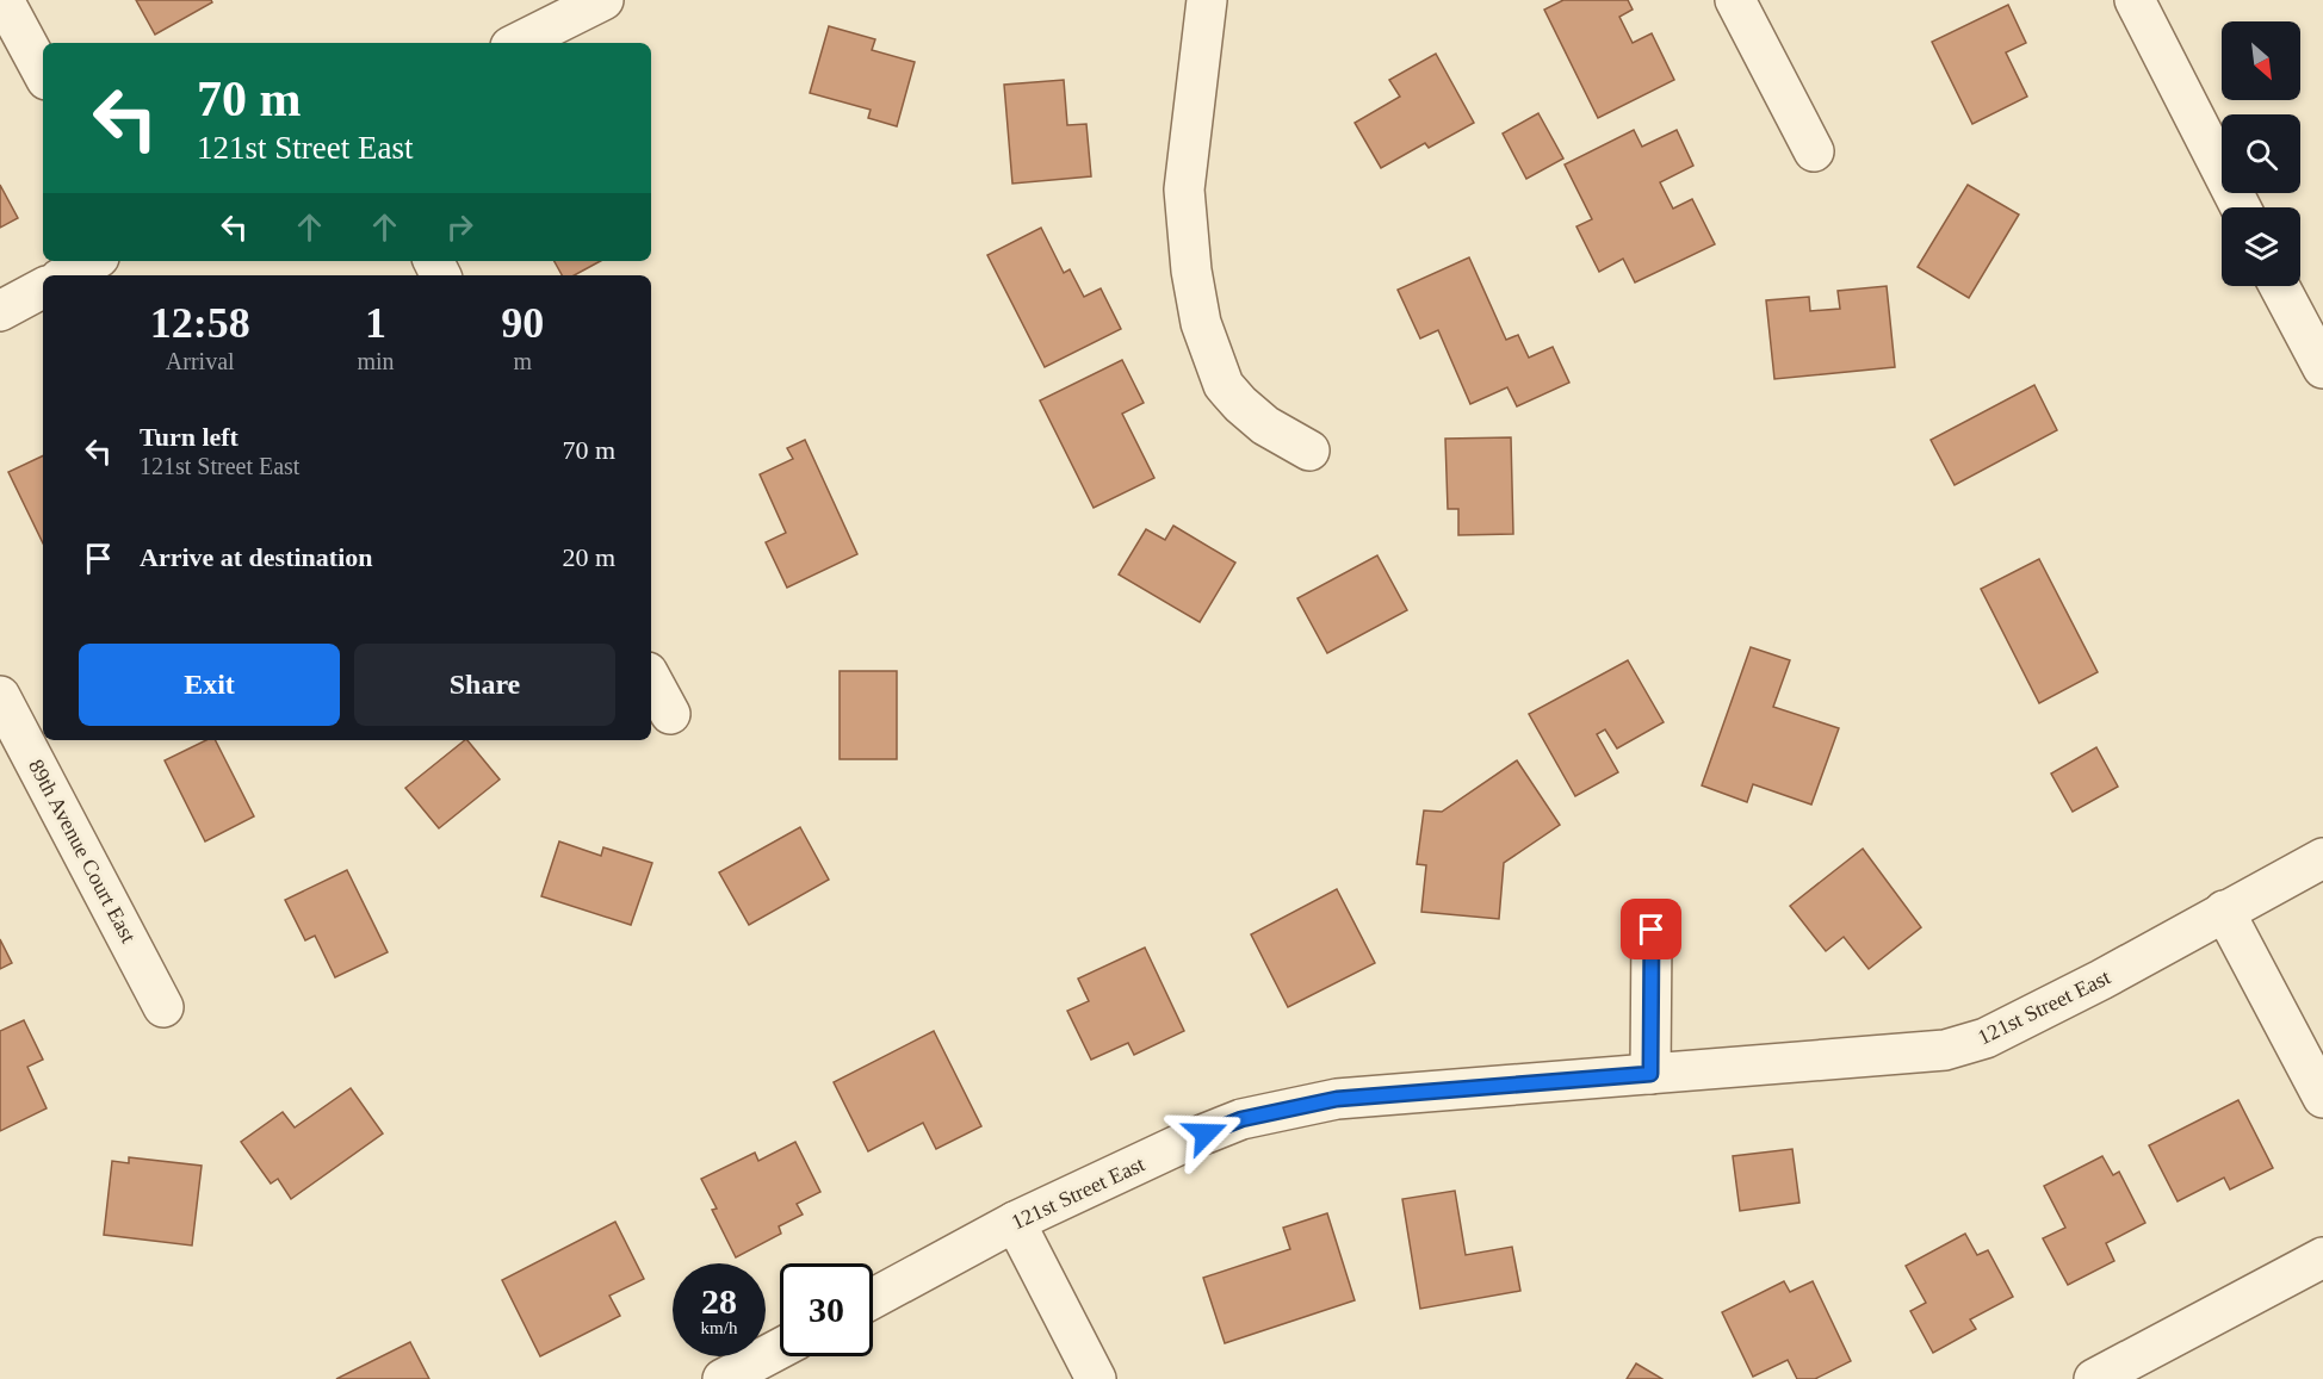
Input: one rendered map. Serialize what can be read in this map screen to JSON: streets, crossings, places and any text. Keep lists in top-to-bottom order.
{
  "streets": {
    "street": ["89th Avenue Court East", "121st Street East"]
  },
  "north": "bottom right",
  "page": {
    "turn": ["70 m", "121st Street East"],
    "eta": [
      "12:58",
      "Arrival",
      "1",
      "min",
      "90",
      "m"
    ],
    "list": [
      {
        "name": "Turn left",
        "note": "121st Street East",
        "value": "70 m"
      },
      {
        "name": "Arrive at destination",
        "value": "20 m"
      }
    ],
    "buttons": ["Exit", "Share"],
    "speed": "28 km/h",
    "limit": "30"
  }
}
